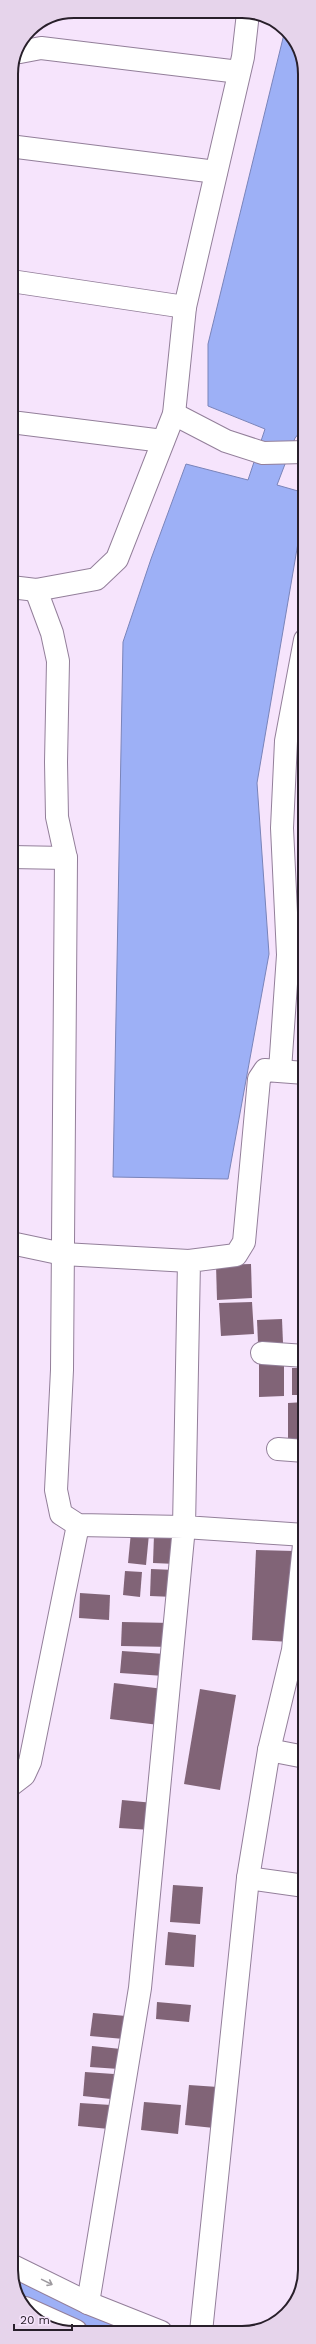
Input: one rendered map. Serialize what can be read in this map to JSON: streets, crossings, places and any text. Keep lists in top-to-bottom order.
{
  "scale_bar": "20 m"
}
